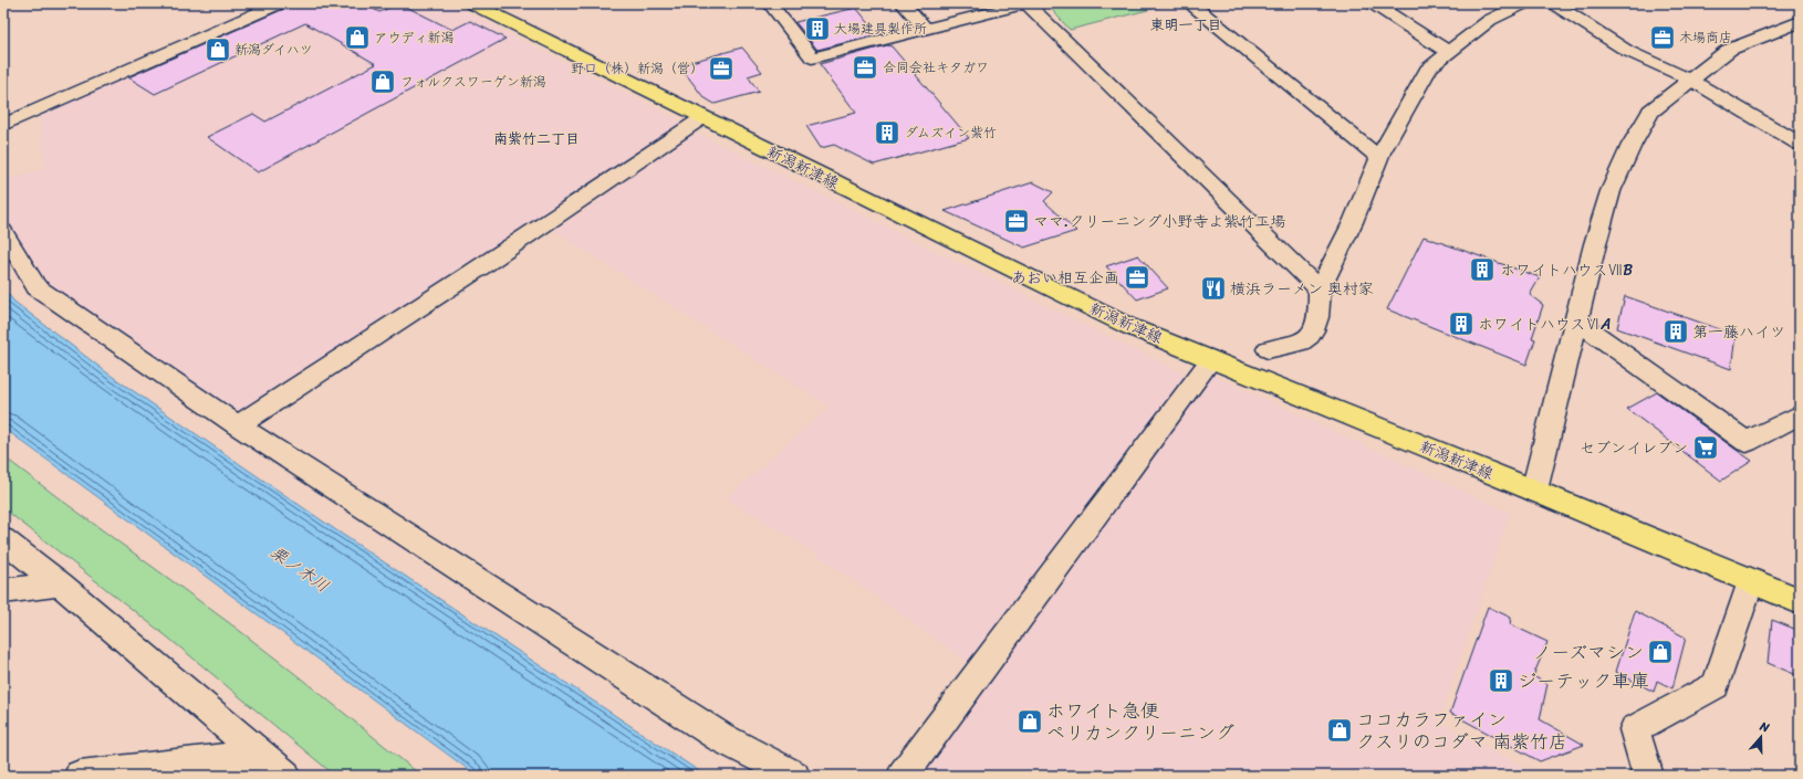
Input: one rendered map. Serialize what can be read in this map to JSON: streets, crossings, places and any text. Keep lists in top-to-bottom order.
{
  "streets": {
    "main road": ["新潟新津線"]
  },
  "districts": ["東明一丁目", "南紫竹二丁目"],
  "water": ["栗ノ木川"],
  "places": {
    "building": [
      "大場建具製作所",
      "ダムズイン紫竹",
      "ホワイトハウスⅦB",
      "ホワイトハウスⅥA",
      "第一藤ハイツ",
      "ジーテック車庫"
    ],
    "shop": [
      "アウディ新潟",
      "新潟ダイハツ",
      "フォルクスワーゲン新潟",
      "ノーズマシン",
      "ホワイト急便 ペリカンクリーニング",
      "ココカラファイン クスリのコダマ 南紫竹店"
    ],
    "office": [
      "木場商店",
      "合同会社キタガワ",
      "野口（株）新潟（営）",
      "ママ.クリーニング小野寺よ紫竹工場",
      "あおい相互企画"
    ],
    "restaurant": ["横浜ラーメン 奥村家"],
    "supermarket": ["セブンイレブン"]
  },
  "north": "top"
}
